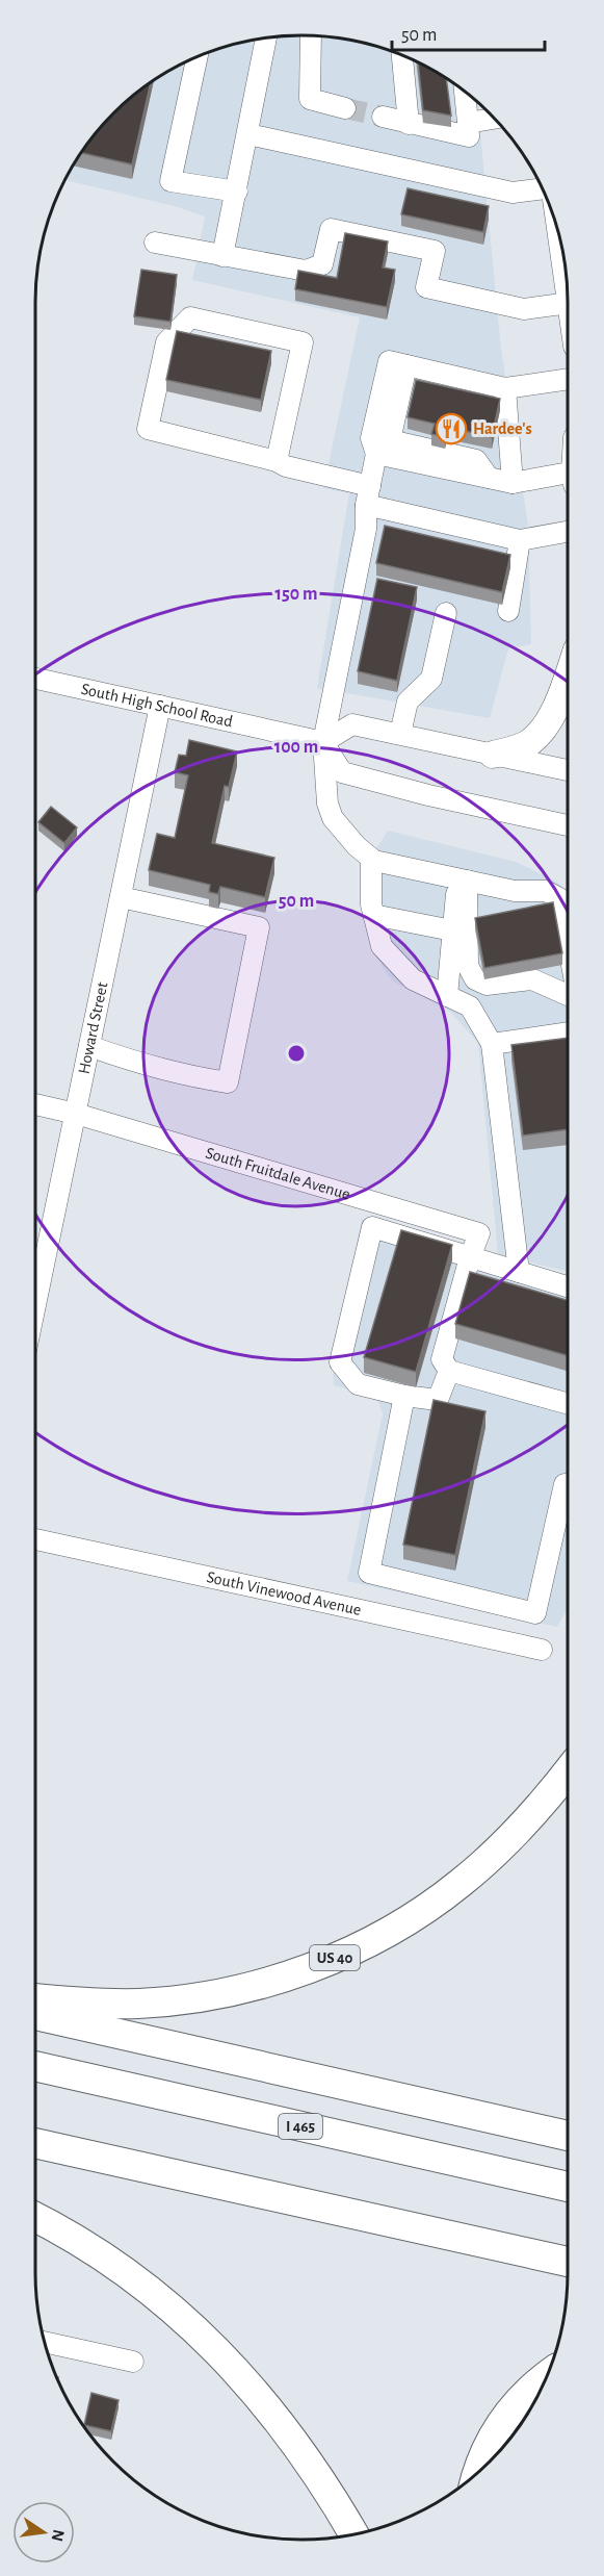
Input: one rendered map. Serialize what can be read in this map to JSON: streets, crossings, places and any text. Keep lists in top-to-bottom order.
{
  "streets": {
    "highway": ["US 40", "I 465"],
    "street": [
      "South High School Road",
      "Howard Street",
      "South Fruitdale Avenue",
      "South Vinewood Avenue"
    ]
  },
  "crossings": [
    ["South High School Road", "Howard Street"],
    ["Howard Street", "South Fruitdale Avenue"]
  ],
  "places": {
    "restaurant": ["Hardee's"]
  },
  "scale_bar": "50 m",
  "north": "right",
  "rings": ["150 m", "100 m", "50 m"]
}
